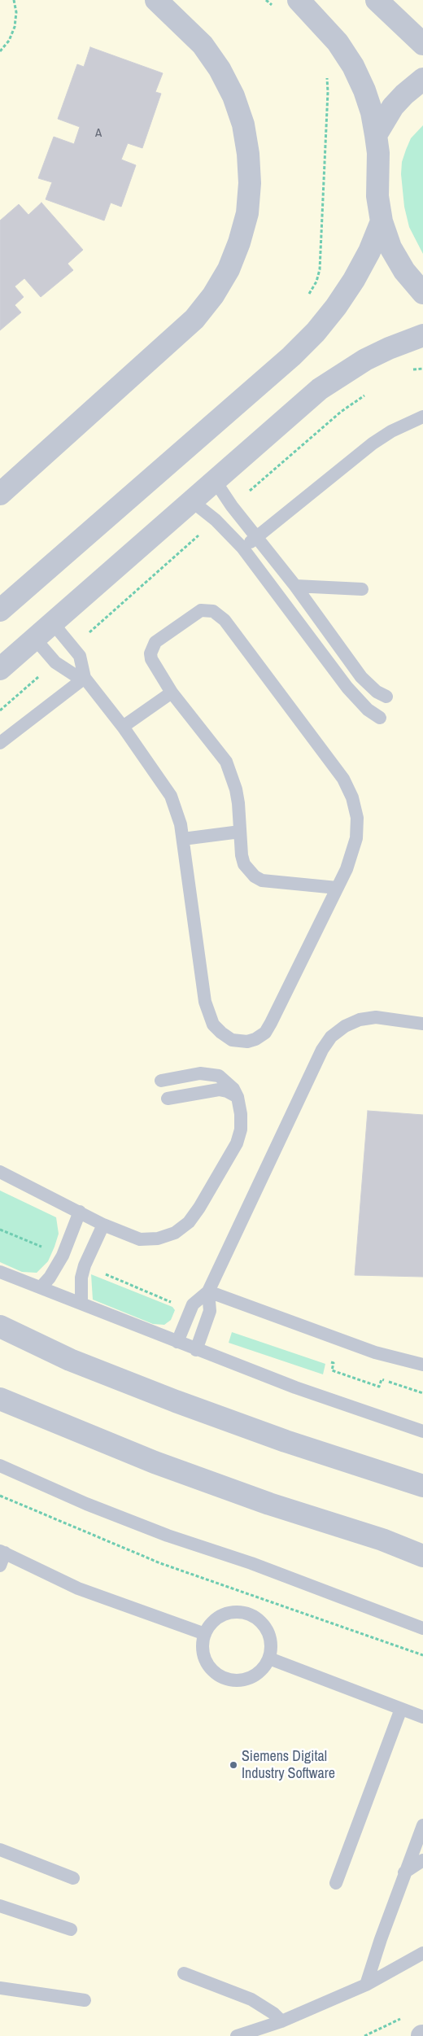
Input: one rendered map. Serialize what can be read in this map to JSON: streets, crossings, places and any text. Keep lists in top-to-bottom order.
{
  "places": ["Siemens Digital Industry Software"],
  "house_numbers": ["A"]
}
